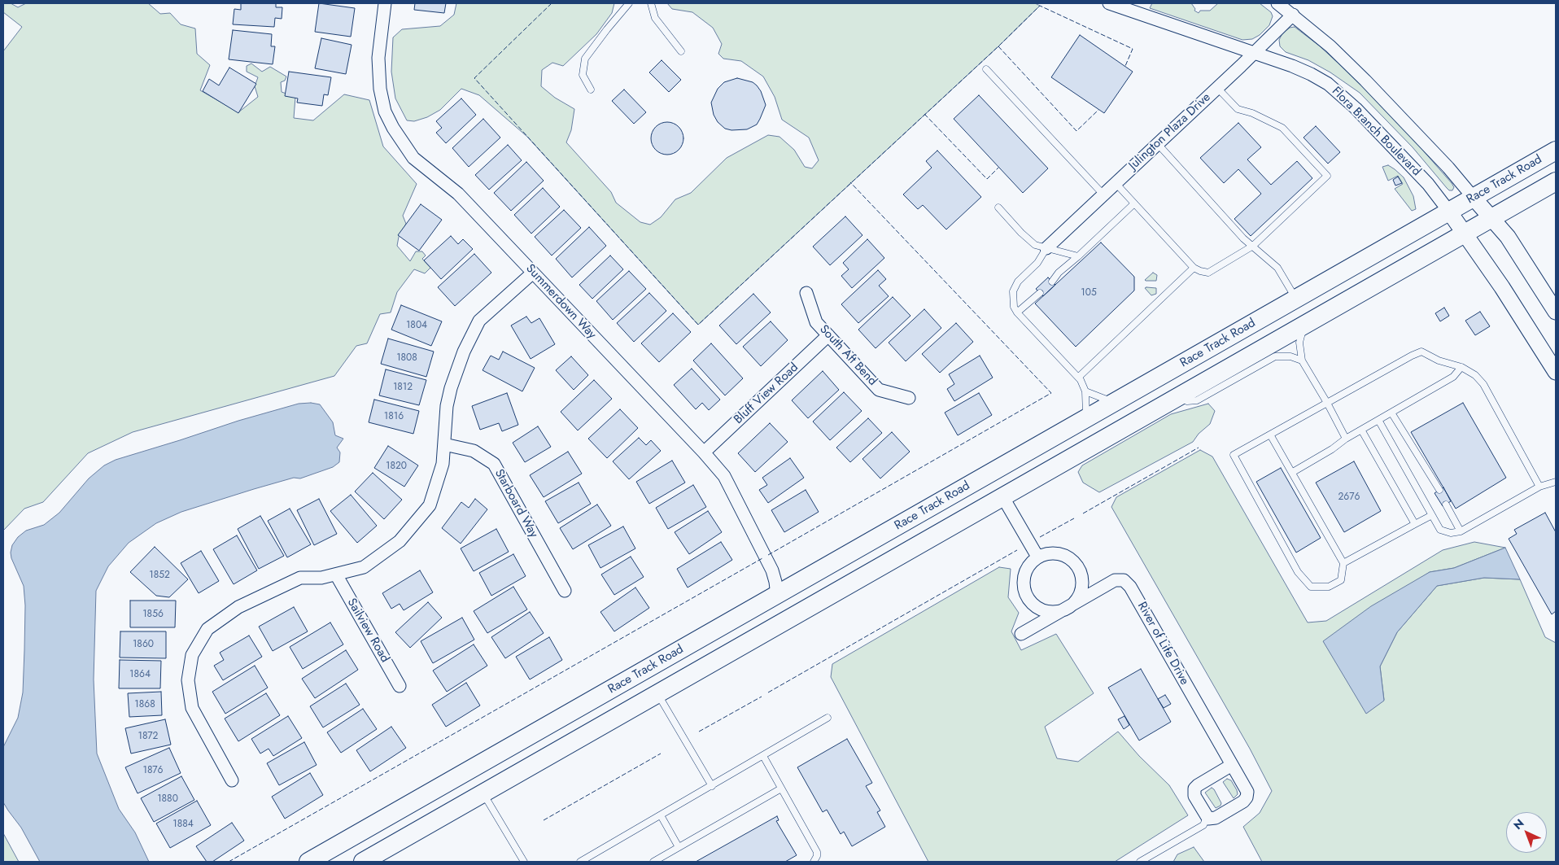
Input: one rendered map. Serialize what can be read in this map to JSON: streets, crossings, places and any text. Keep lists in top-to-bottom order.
{
  "streets": {
    "main road": ["Race Track Road"],
    "street": [
      "Julington Plaza Drive",
      "Flora Branch Boulevard",
      "Summerdown Way",
      "South Aft Bend",
      "Bluff View Road",
      "Starboard Way",
      "Sailview Road",
      "River of Life Drive"
    ]
  },
  "crossings": [
    ["Julington Plaza Drive", "Flora Branch Boulevard"],
    ["Flora Branch Boulevard", "Race Track Road"],
    ["Race Track Road", "Summerdown Way"],
    ["Summerdown Way", "Bluff View Road"],
    ["South Aft Bend", "Bluff View Road"]
  ],
  "house_numbers": [
    "105",
    "1804",
    "1808",
    "1812",
    "1816",
    "1820",
    "2676",
    "1852",
    "1856",
    "1860",
    "1864",
    "1868",
    "1872",
    "1876",
    "1880",
    "1884"
  ],
  "north": "top left"
}
